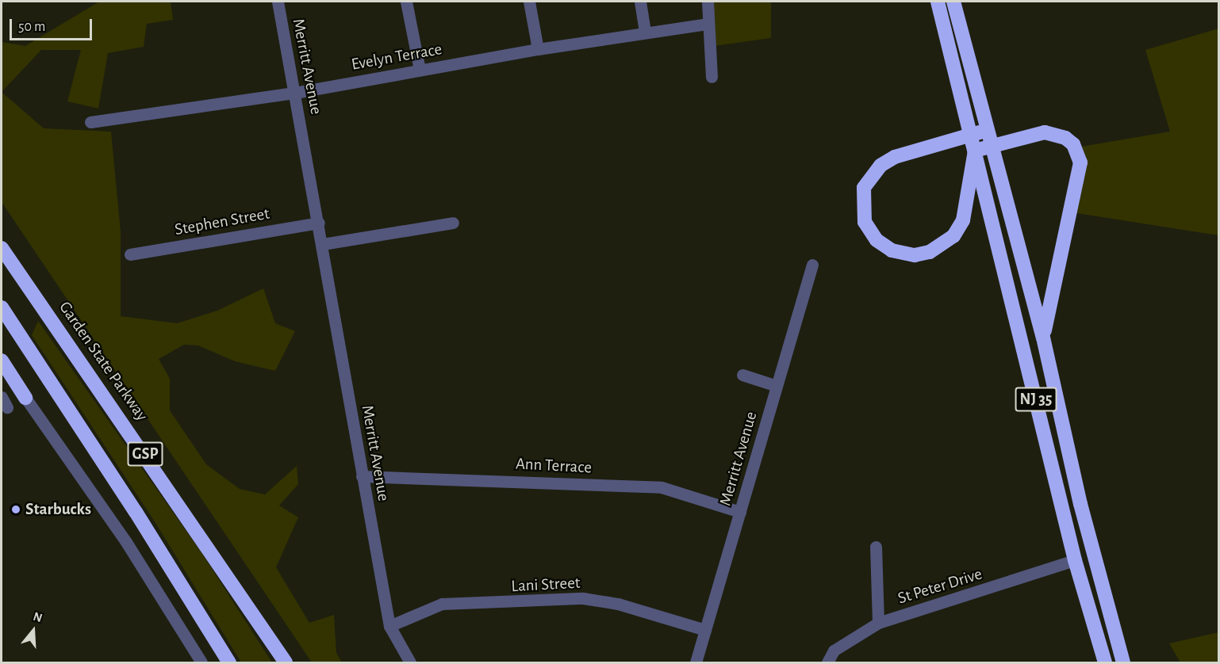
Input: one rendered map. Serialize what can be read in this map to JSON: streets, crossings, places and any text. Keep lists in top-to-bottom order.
{
  "streets": {
    "highway": ["Garden State Parkway", "NJ 35", "GSP"],
    "street": [
      "Evelyn Terrace",
      "Merritt Avenue",
      "Stephen Street",
      "Ann Terrace",
      "Lani Street",
      "St Peter Drive"
    ]
  },
  "crossings": [
    ["Evelyn Terrace", "Merritt Avenue"],
    ["Merritt Avenue", "Stephen Street"],
    ["Merritt Avenue", "Ann Terrace"],
    ["Merritt Avenue", "Lani Street"],
    ["NJ 35", "St Peter Drive"]
  ],
  "places": ["Starbucks"],
  "scale_bar": "50 m",
  "north": "top"
}
